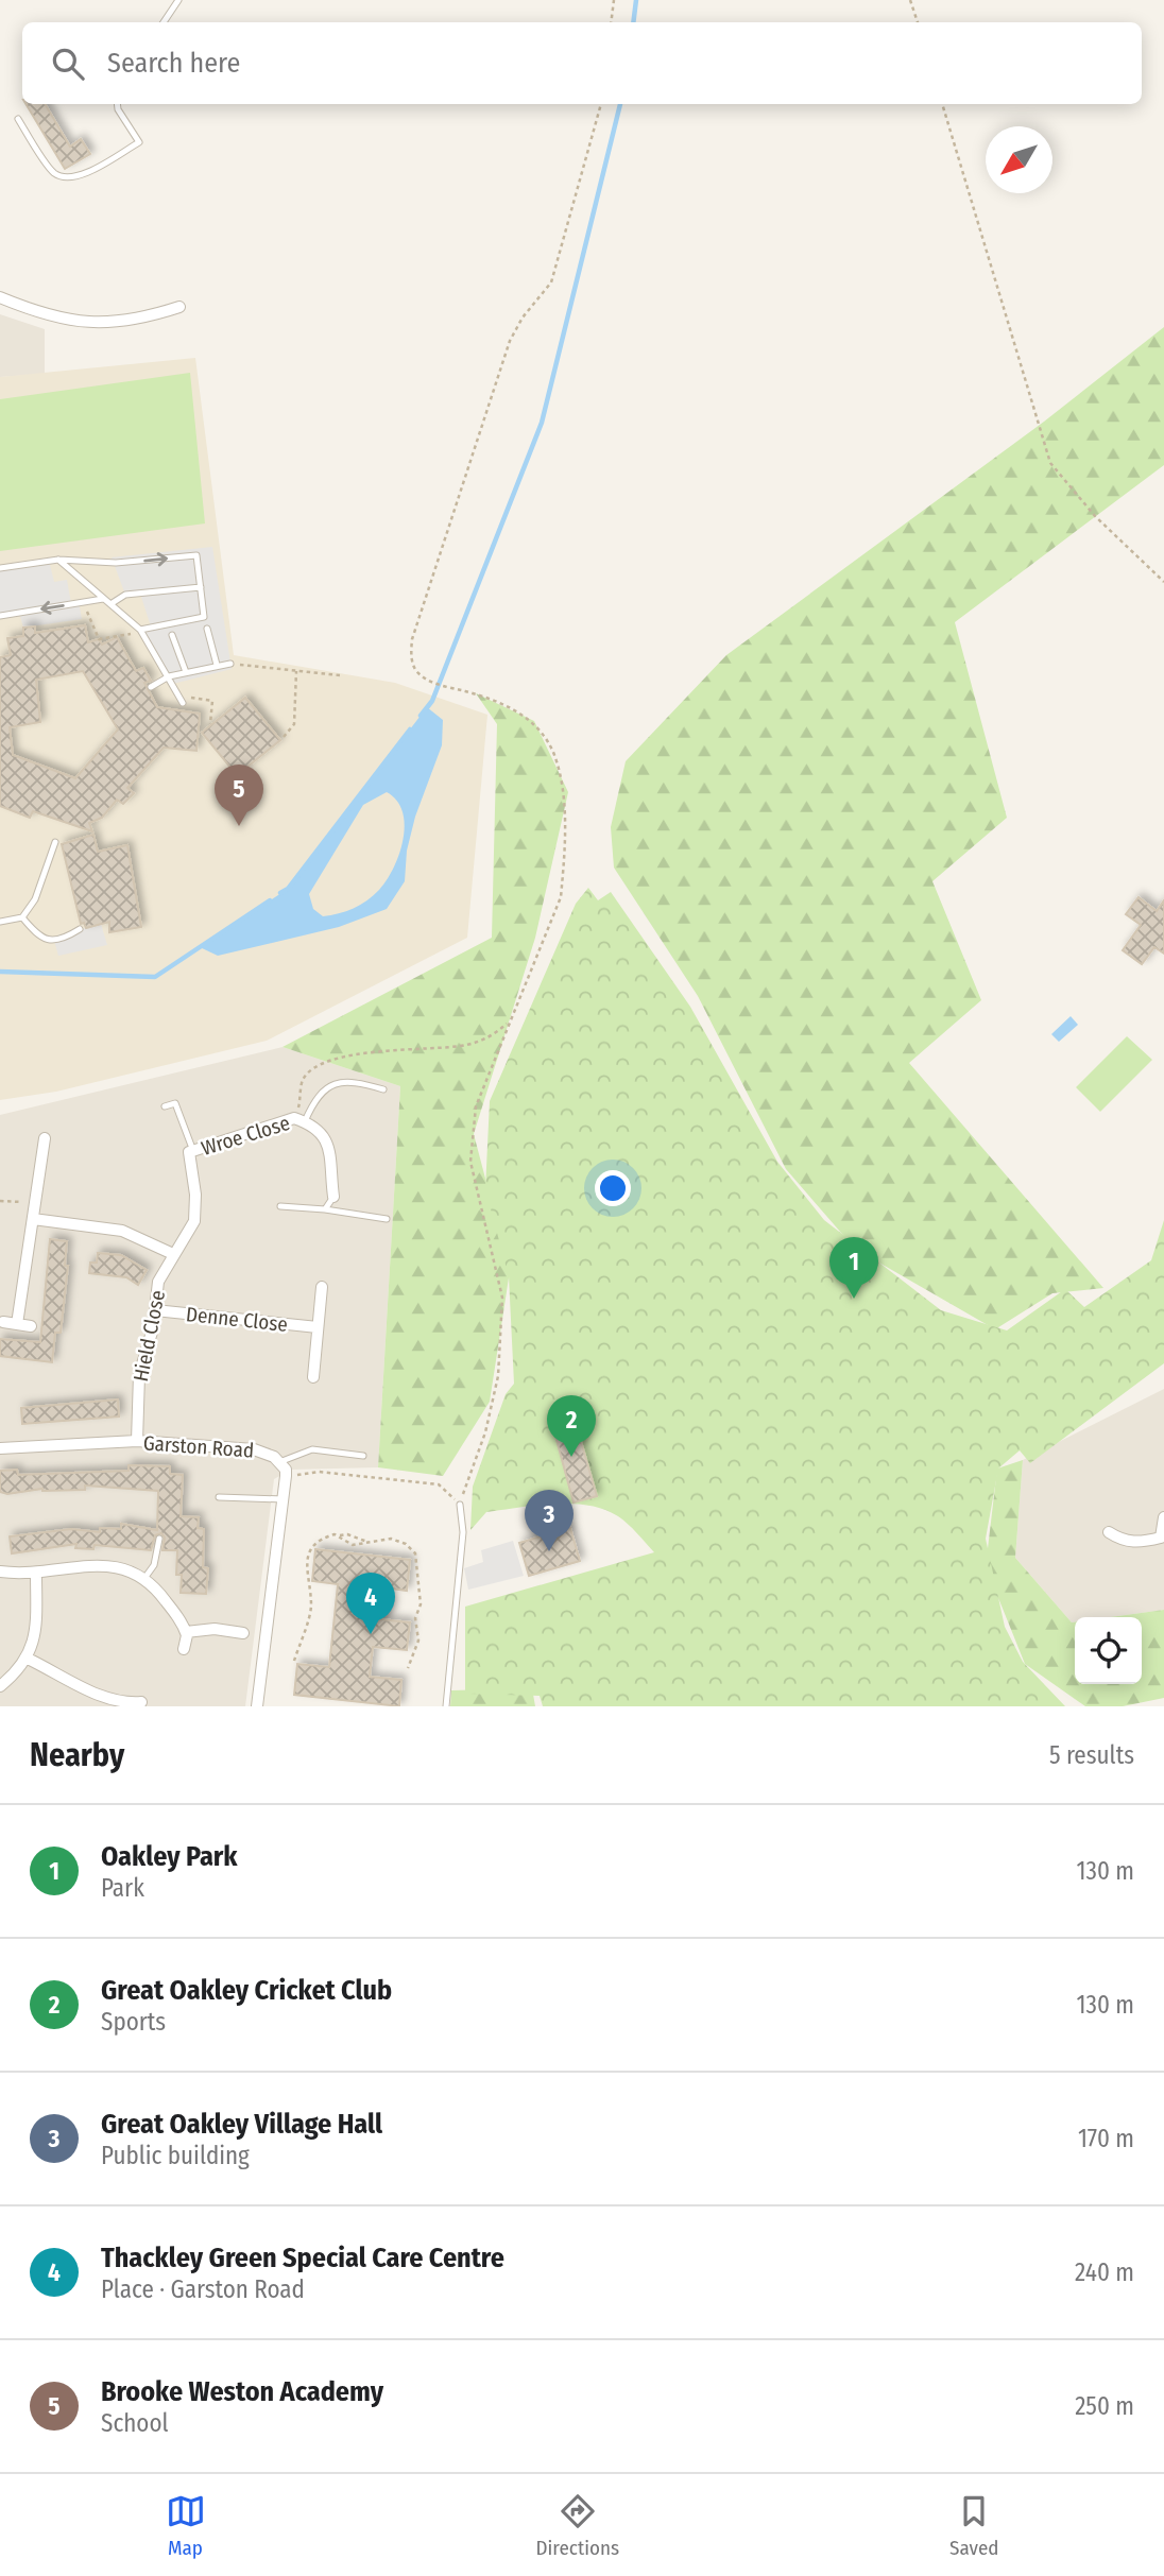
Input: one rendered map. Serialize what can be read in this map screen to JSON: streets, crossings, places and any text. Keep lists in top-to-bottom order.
{
  "streets": {
    "street": [
      "Wroe Close",
      "Denne Close",
      "Hield Close",
      "Garston Road"
    ]
  },
  "crossings": [
    ["Wroe Close", "Hield Close"],
    ["Denne Close", "Hield Close"],
    ["Hield Close", "Garston Road"]
  ],
  "north": "bottom left",
  "page": {
    "search": "Search here",
    "pins": [
      "5",
      "1",
      "2",
      "3",
      "4"
    ],
    "heading": ["Nearby", "5 results"],
    "list": [
      {
        "mark": "1",
        "name": "Oakley Park",
        "note": "Park",
        "value": "130 m"
      },
      {
        "mark": "2",
        "name": "Great Oakley Cricket Club",
        "note": "Sports",
        "value": "130 m"
      },
      {
        "mark": "3",
        "name": "Great Oakley Village Hall",
        "note": "Public building",
        "value": "170 m"
      },
      {
        "mark": "4",
        "name": "Thackley Green Special Care Centre",
        "note": "Place · Garston Road",
        "value": "240 m"
      },
      {
        "mark": "5",
        "name": "Brooke Weston Academy",
        "note": "School",
        "value": "250 m"
      }
    ],
    "nav": ["Map", "Directions", "Saved"]
  }
}
